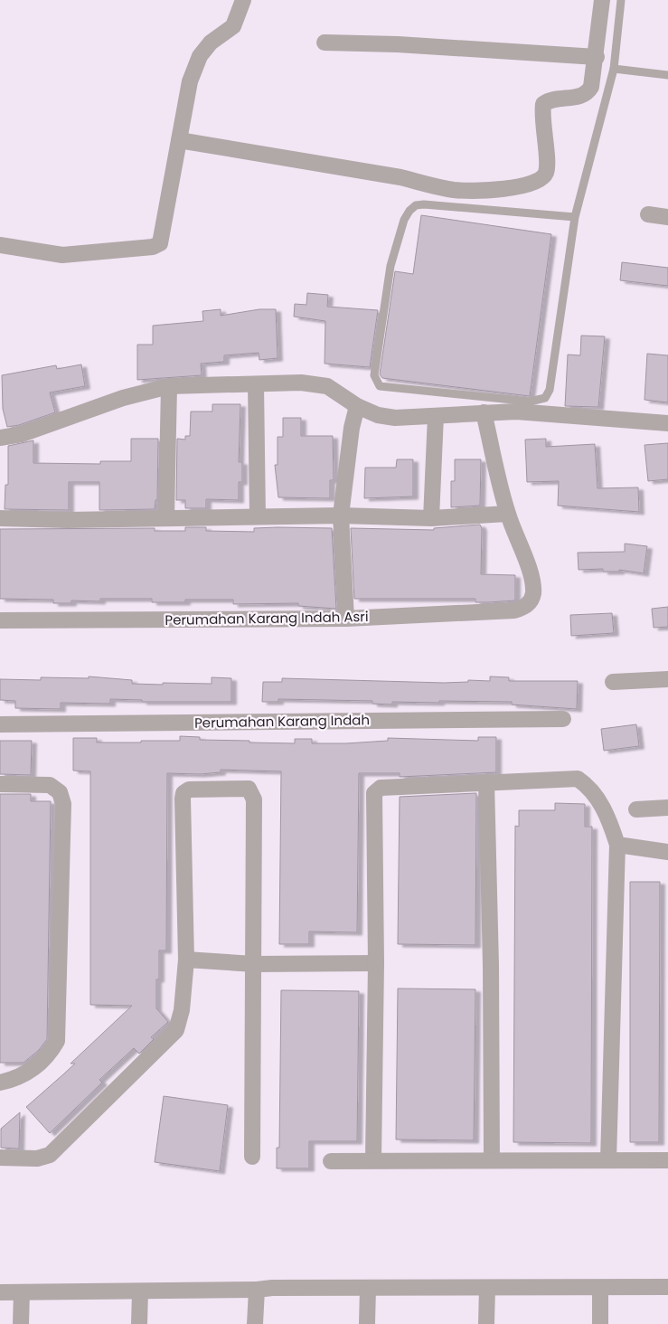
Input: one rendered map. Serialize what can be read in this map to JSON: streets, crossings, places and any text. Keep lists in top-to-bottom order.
{
  "streets": {
    "street": ["Perumahan Karang Indah Asri", "Perumahan Karang Indah"]
  }
}
